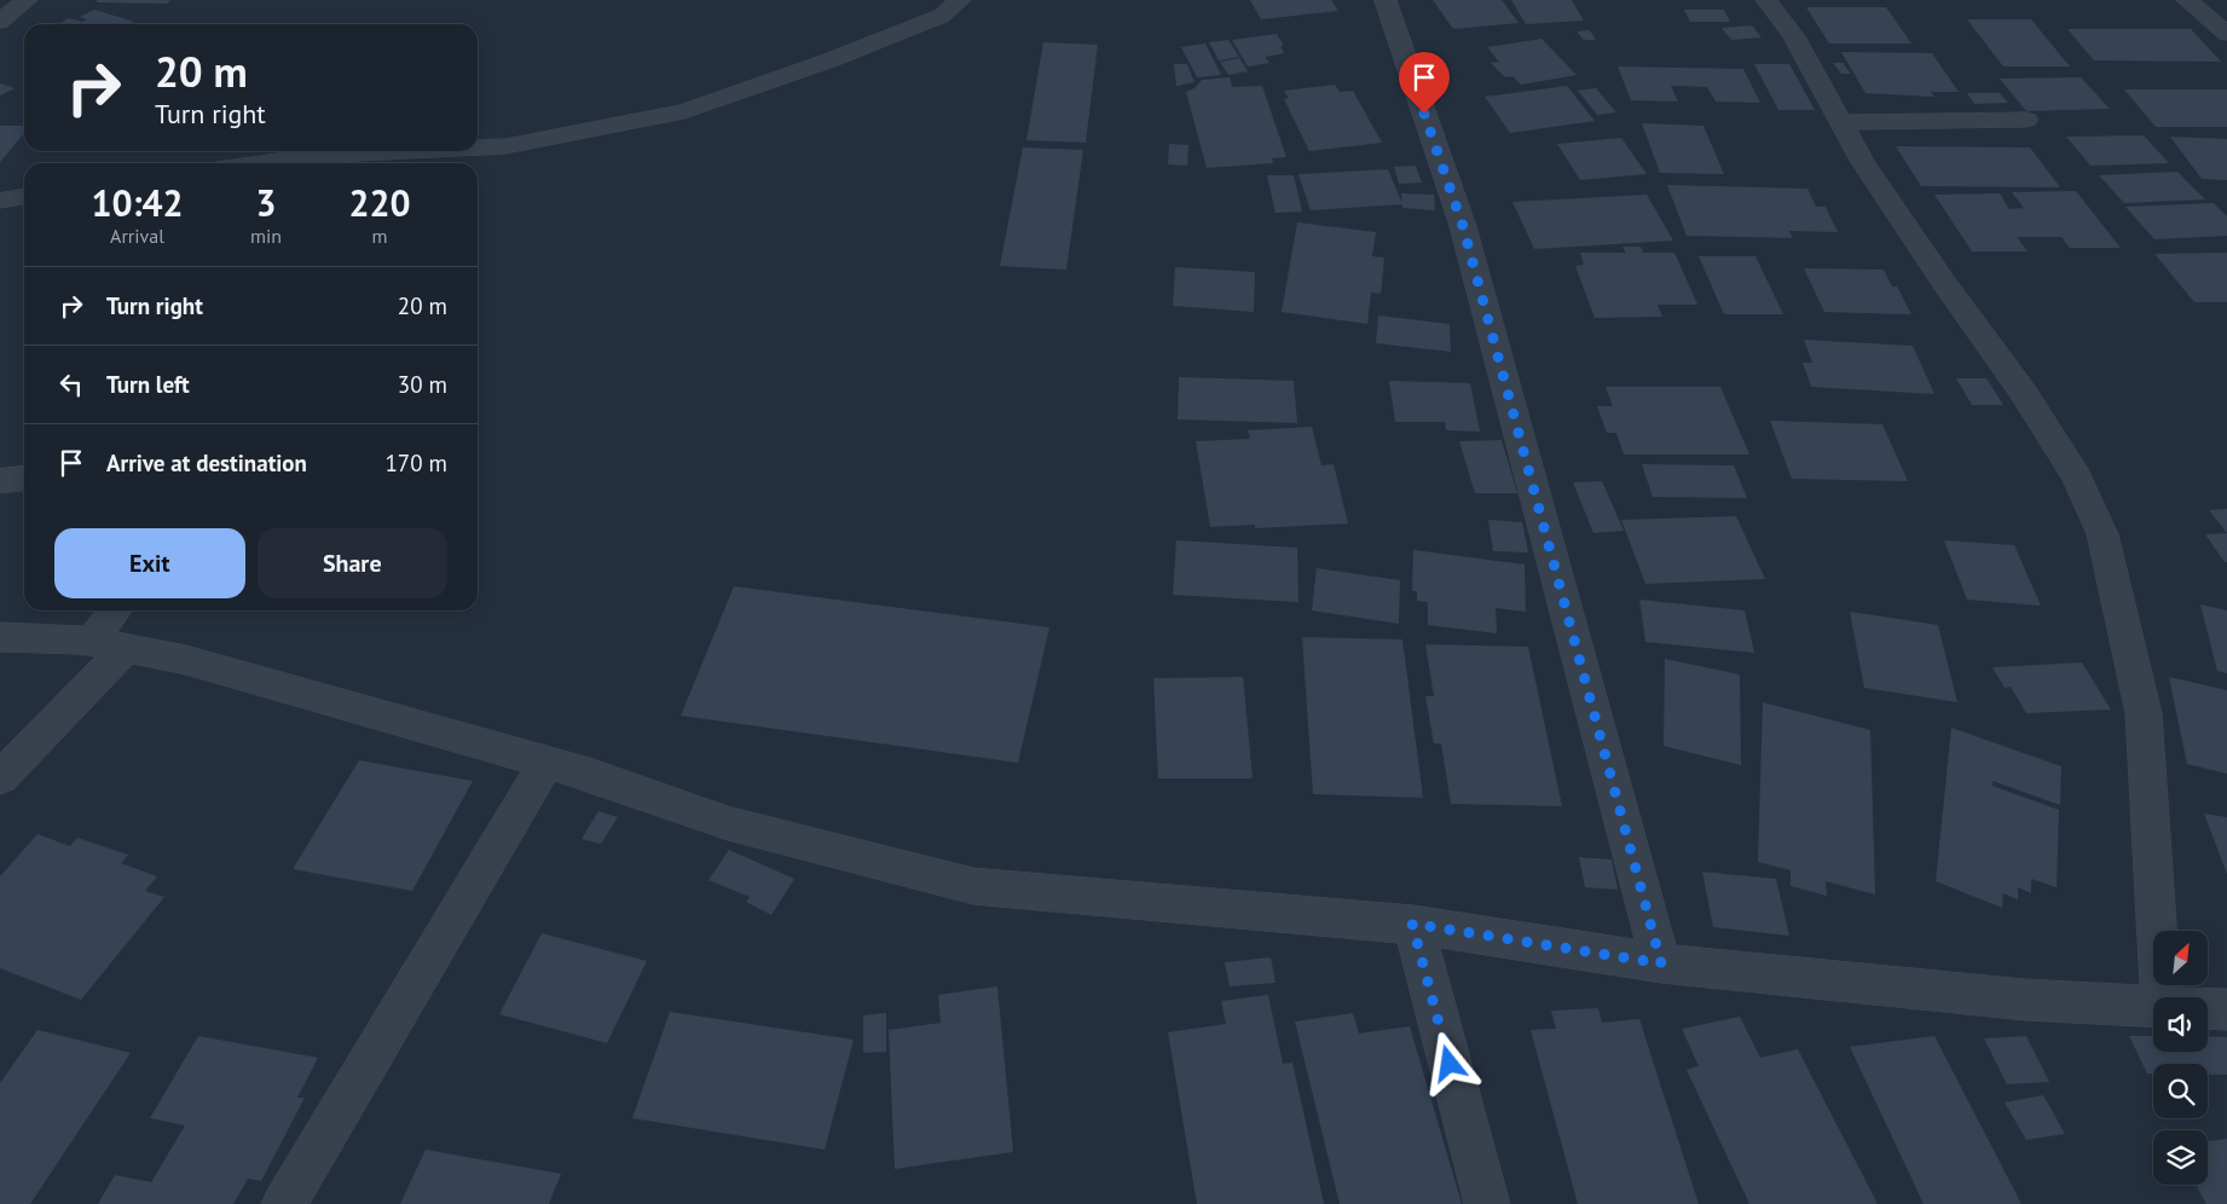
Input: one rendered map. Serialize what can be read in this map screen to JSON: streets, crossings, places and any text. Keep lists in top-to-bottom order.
{
  "north": "top right",
  "page": {
    "turn": ["20 m", "Turn right"],
    "eta": [
      "10:42",
      "Arrival",
      "3",
      "min",
      "220",
      "m"
    ],
    "list": [
      {
        "name": "Turn right",
        "value": "20 m"
      },
      {
        "name": "Turn left",
        "value": "30 m"
      },
      {
        "name": "Arrive at destination",
        "value": "170 m"
      }
    ],
    "buttons": ["Exit", "Share"]
  }
}
